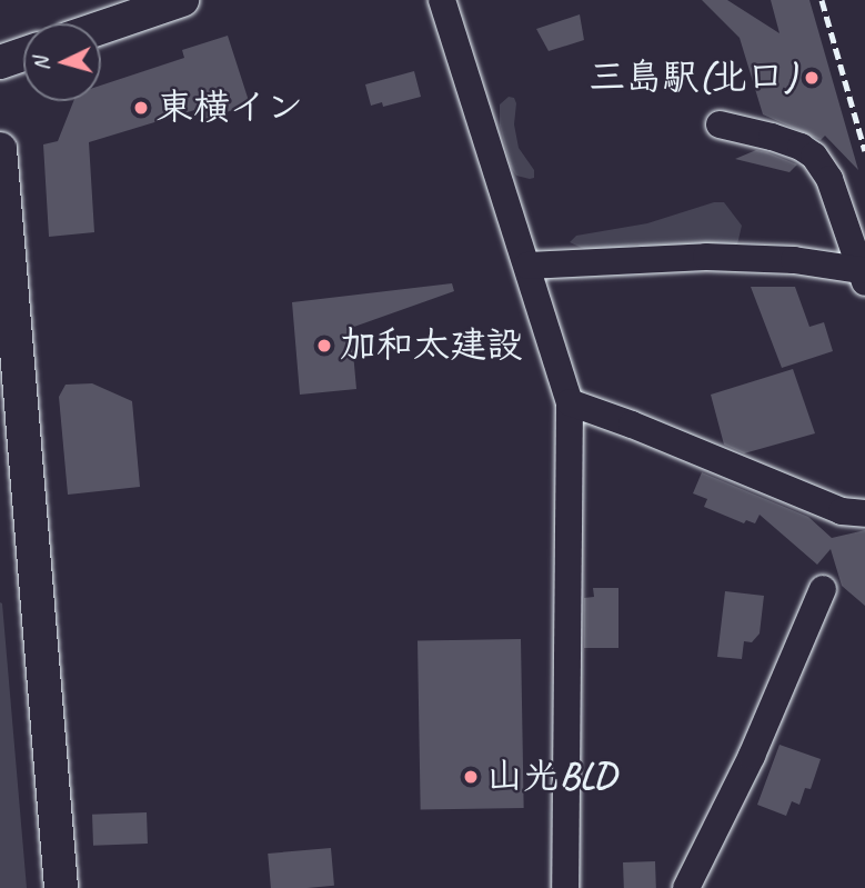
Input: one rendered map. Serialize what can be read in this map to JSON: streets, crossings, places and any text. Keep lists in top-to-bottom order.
{
  "places": [
    "三島駅(北口)",
    "東横イン",
    "加和太建設",
    "山光BLD"
  ],
  "north": "left"
}
